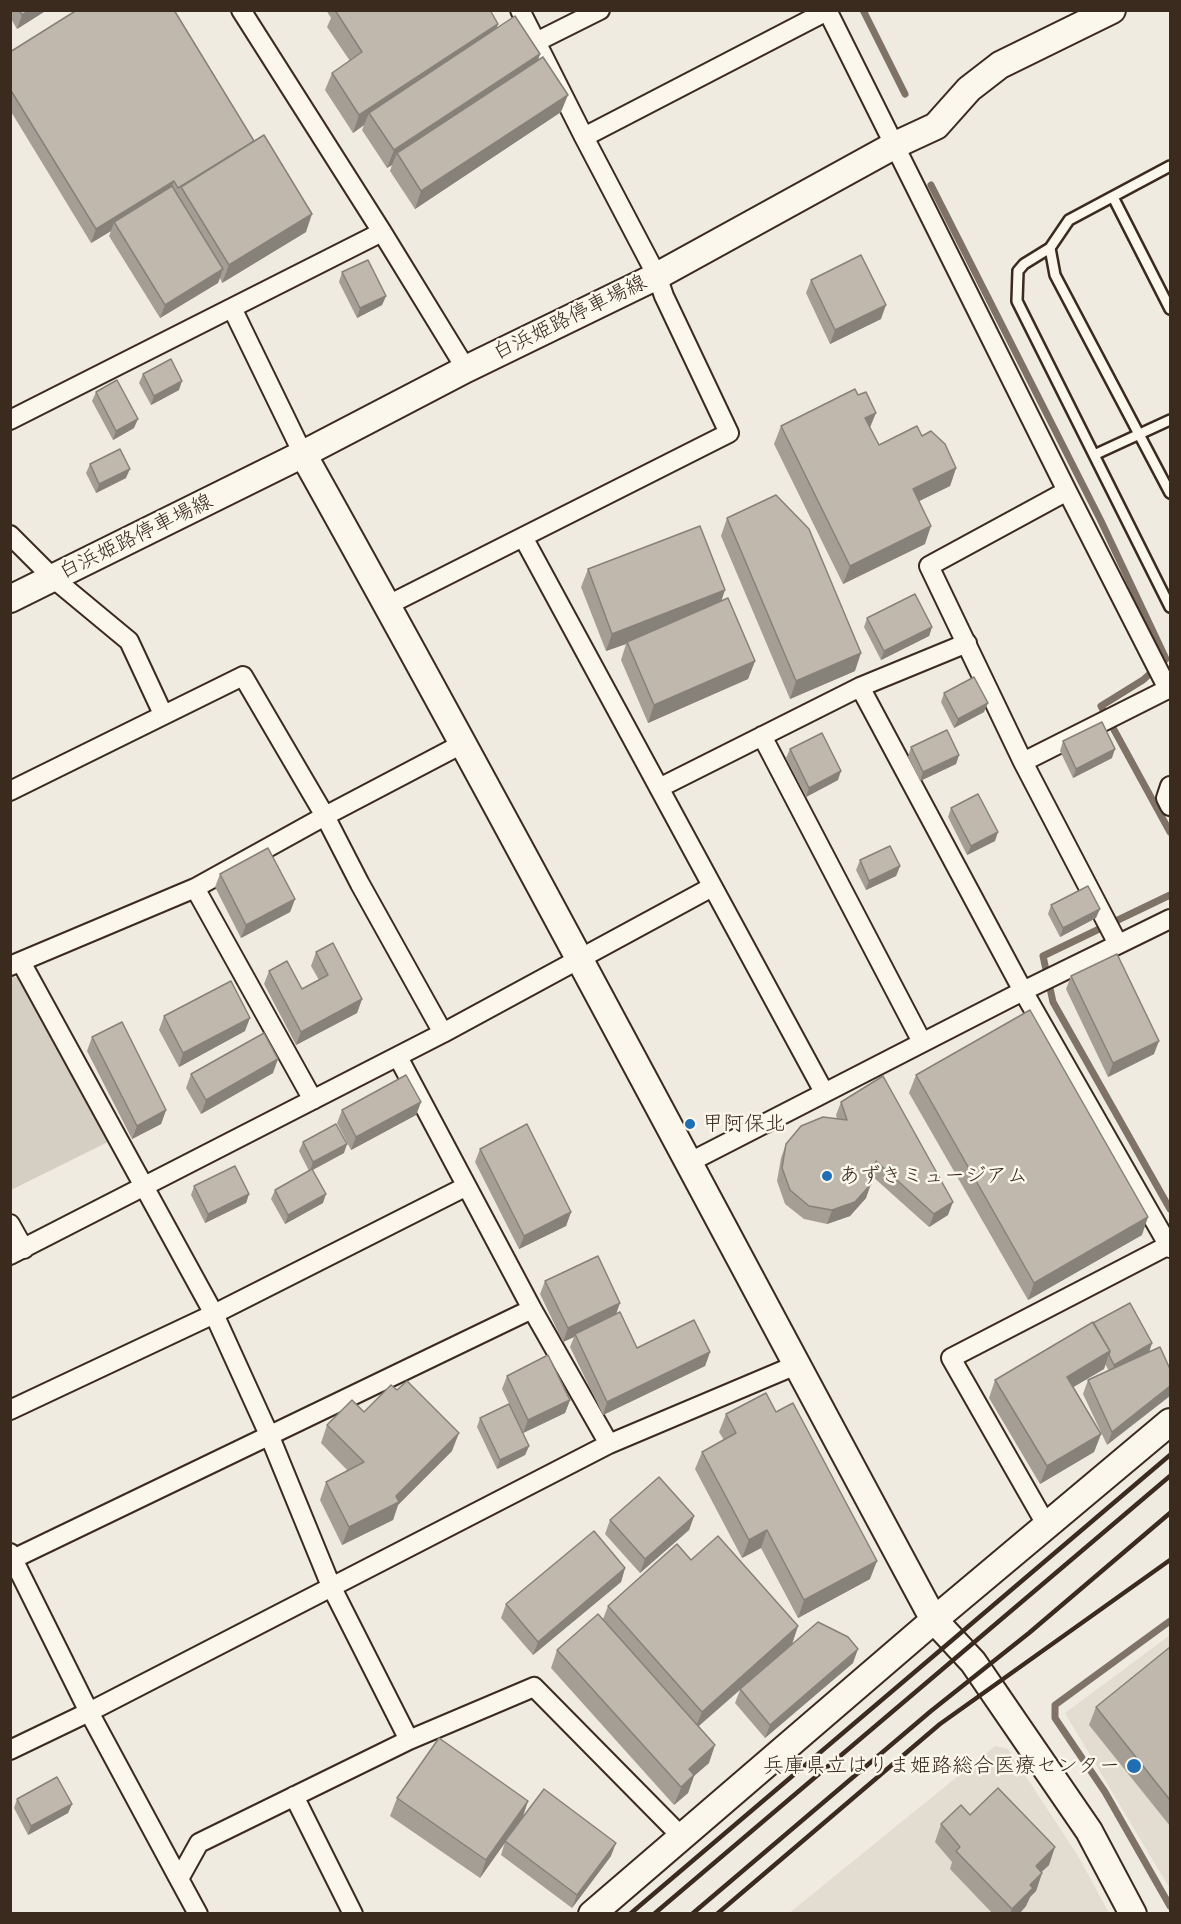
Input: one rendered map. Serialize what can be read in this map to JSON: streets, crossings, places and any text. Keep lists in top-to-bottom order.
{
  "streets": {
    "street": ["白浜姫路停車場線"]
  },
  "places": ["甲阿保北", "あずきミュージアム", "兵庫県立はりま姫路総合医療センター"]
}
